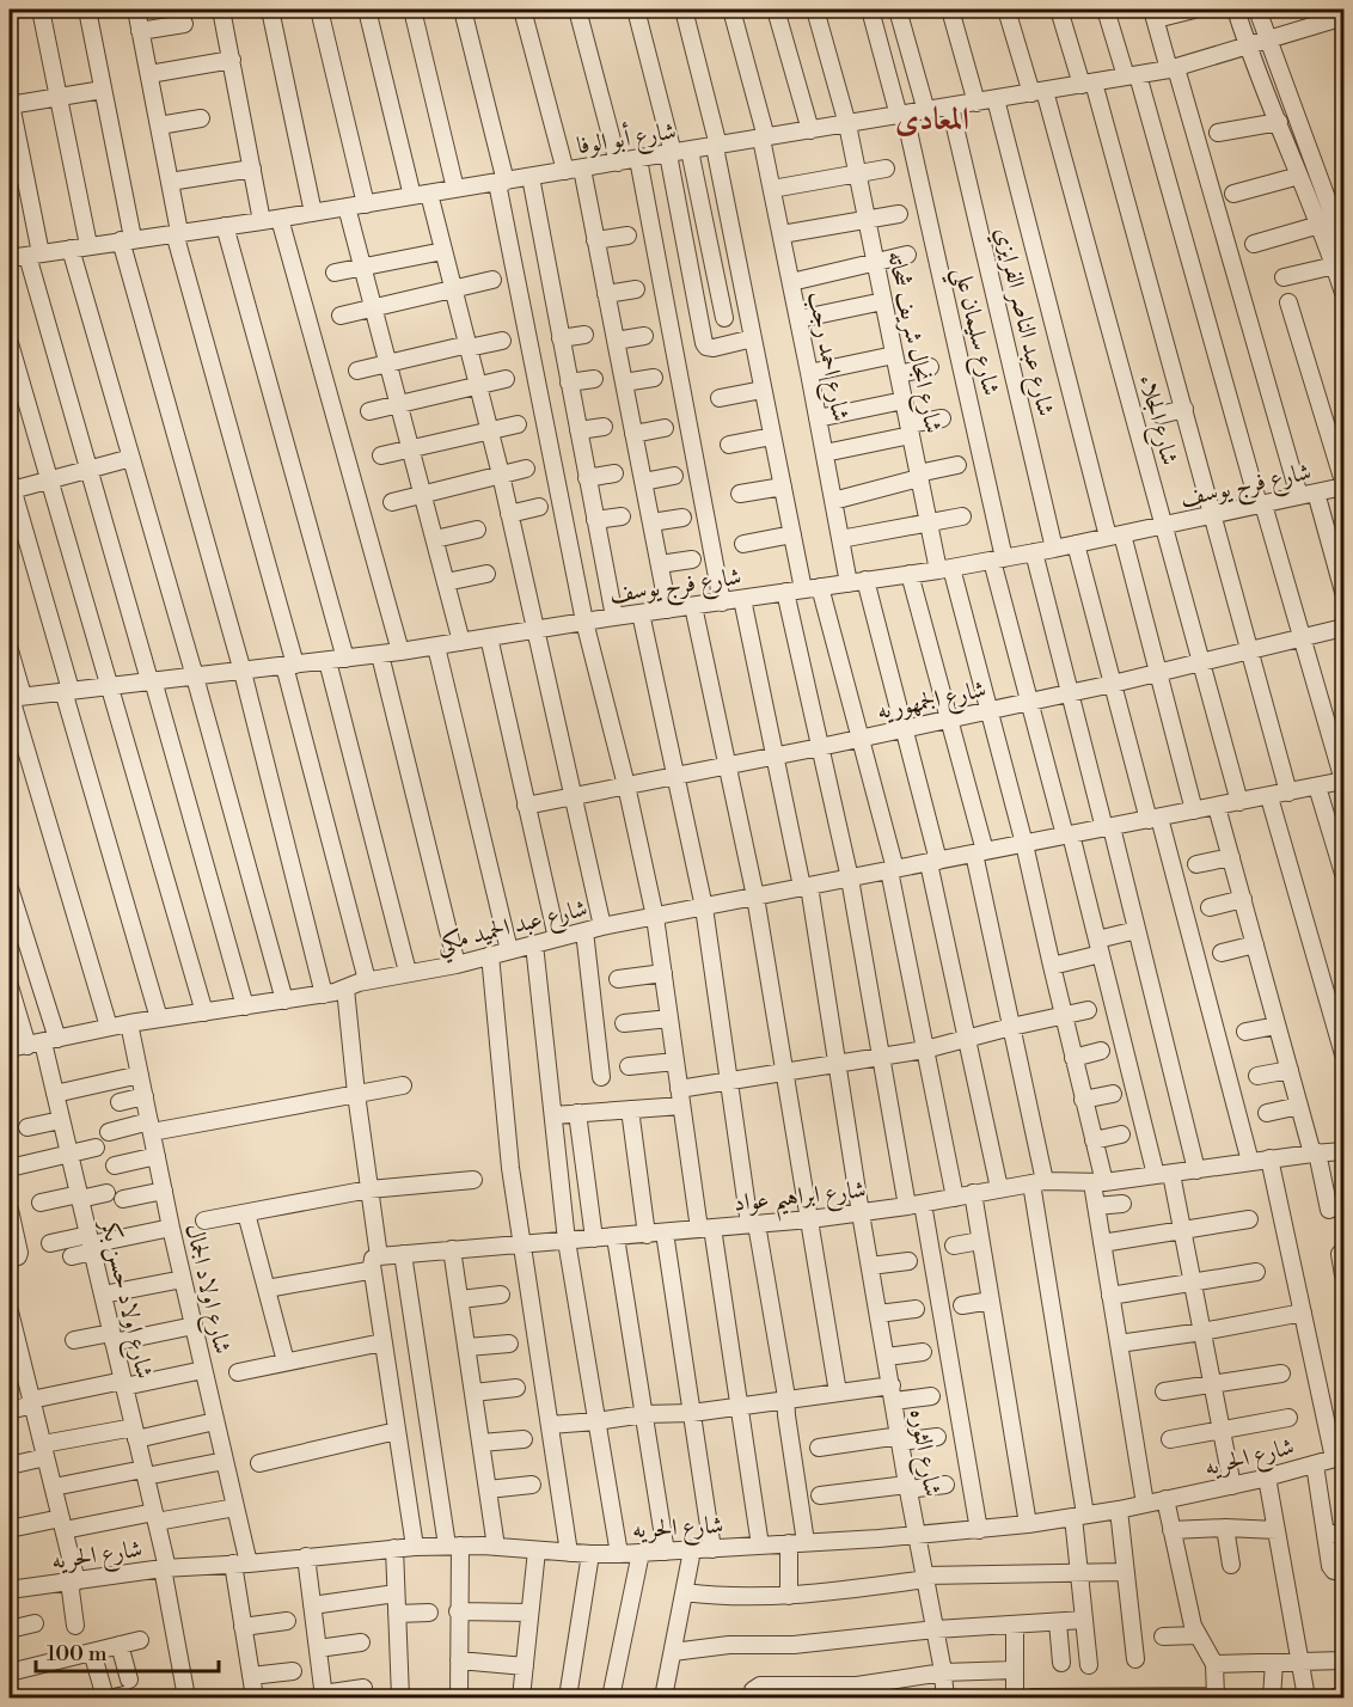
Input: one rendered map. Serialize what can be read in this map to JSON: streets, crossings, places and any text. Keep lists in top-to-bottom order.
{
  "streets": {
    "street": [
      "شارع أبو الوفا",
      "شارع عبد الناصر الفرايزي",
      "شارع سليمان علي",
      "شارع انجال شريف شحاته",
      "شارع احمد رجب",
      "شارع الجلاء",
      "شارع فرج يوسف",
      "شارع الجمهوريه",
      "شارع عبد الحميد مكي",
      "شارع ابراهيم عواد",
      "شارع اولاد الجمال",
      "شارع اولاد حسن بكر",
      "شارع الثوره",
      "شارع الحريه"
    ]
  },
  "crossings": [
    ["شارع أبو الوفا", "شارع عبد الناصر الفرايزي"],
    ["شارع أبو الوفا", "شارع سليمان علي"],
    ["شارع أبو الوفا", "شارع انجال شريف شحاته"],
    ["شارع أبو الوفا", "شارع احمد رجب"],
    ["شارع أبو الوفا", "شارع الجلاء"],
    ["شارع عبد الناصر الفرايزي", "شارع فرج يوسف"],
    ["شارع سليمان علي", "شارع فرج يوسف"],
    ["شارع سليمان علي", "شارع الجمهوريه"],
    ["شارع سليمان علي", "شارع عبد الحميد مكي"],
    ["شارع سليمان علي", "شارع ابراهيم عواد"],
    ["شارع سليمان علي", "شارع الحريه"],
    ["شارع انجال شريف شحاته", "شارع فرج يوسف"],
    ["شارع انجال شريف شحاته", "شارع الجمهوريه"],
    ["شارع انجال شريف شحاته", "شارع عبد الحميد مكي"],
    ["شارع انجال شريف شحاته", "شارع ابراهيم عواد"],
    ["شارع انجال شريف شحاته", "شارع الحريه"],
    ["شارع احمد رجب", "شارع فرج يوسف"],
    ["شارع الجلاء", "شارع فرج يوسف"],
    ["شارع الجلاء", "شارع الجمهوريه"],
    ["شارع الجلاء", "شارع عبد الحميد مكي"],
    ["شارع فرج يوسف", "شارع الثوره"],
    ["شارع الجمهوريه", "شارع الثوره"],
    ["شارع عبد الحميد مكي", "شارع اولاد الجمال"],
    ["شارع عبد الحميد مكي", "شارع اولاد حسن بكر"],
    ["شارع عبد الحميد مكي", "شارع الثوره"],
    ["شارع ابراهيم عواد", "شارع الثوره"],
    ["شارع اولاد الجمال", "شارع الحريه"],
    ["شارع اولاد حسن بكر", "شارع الحريه"],
    ["شارع الثوره", "شارع الحريه"]
  ],
  "districts": ["المعادى"],
  "scale_bar": "100 m"
}
